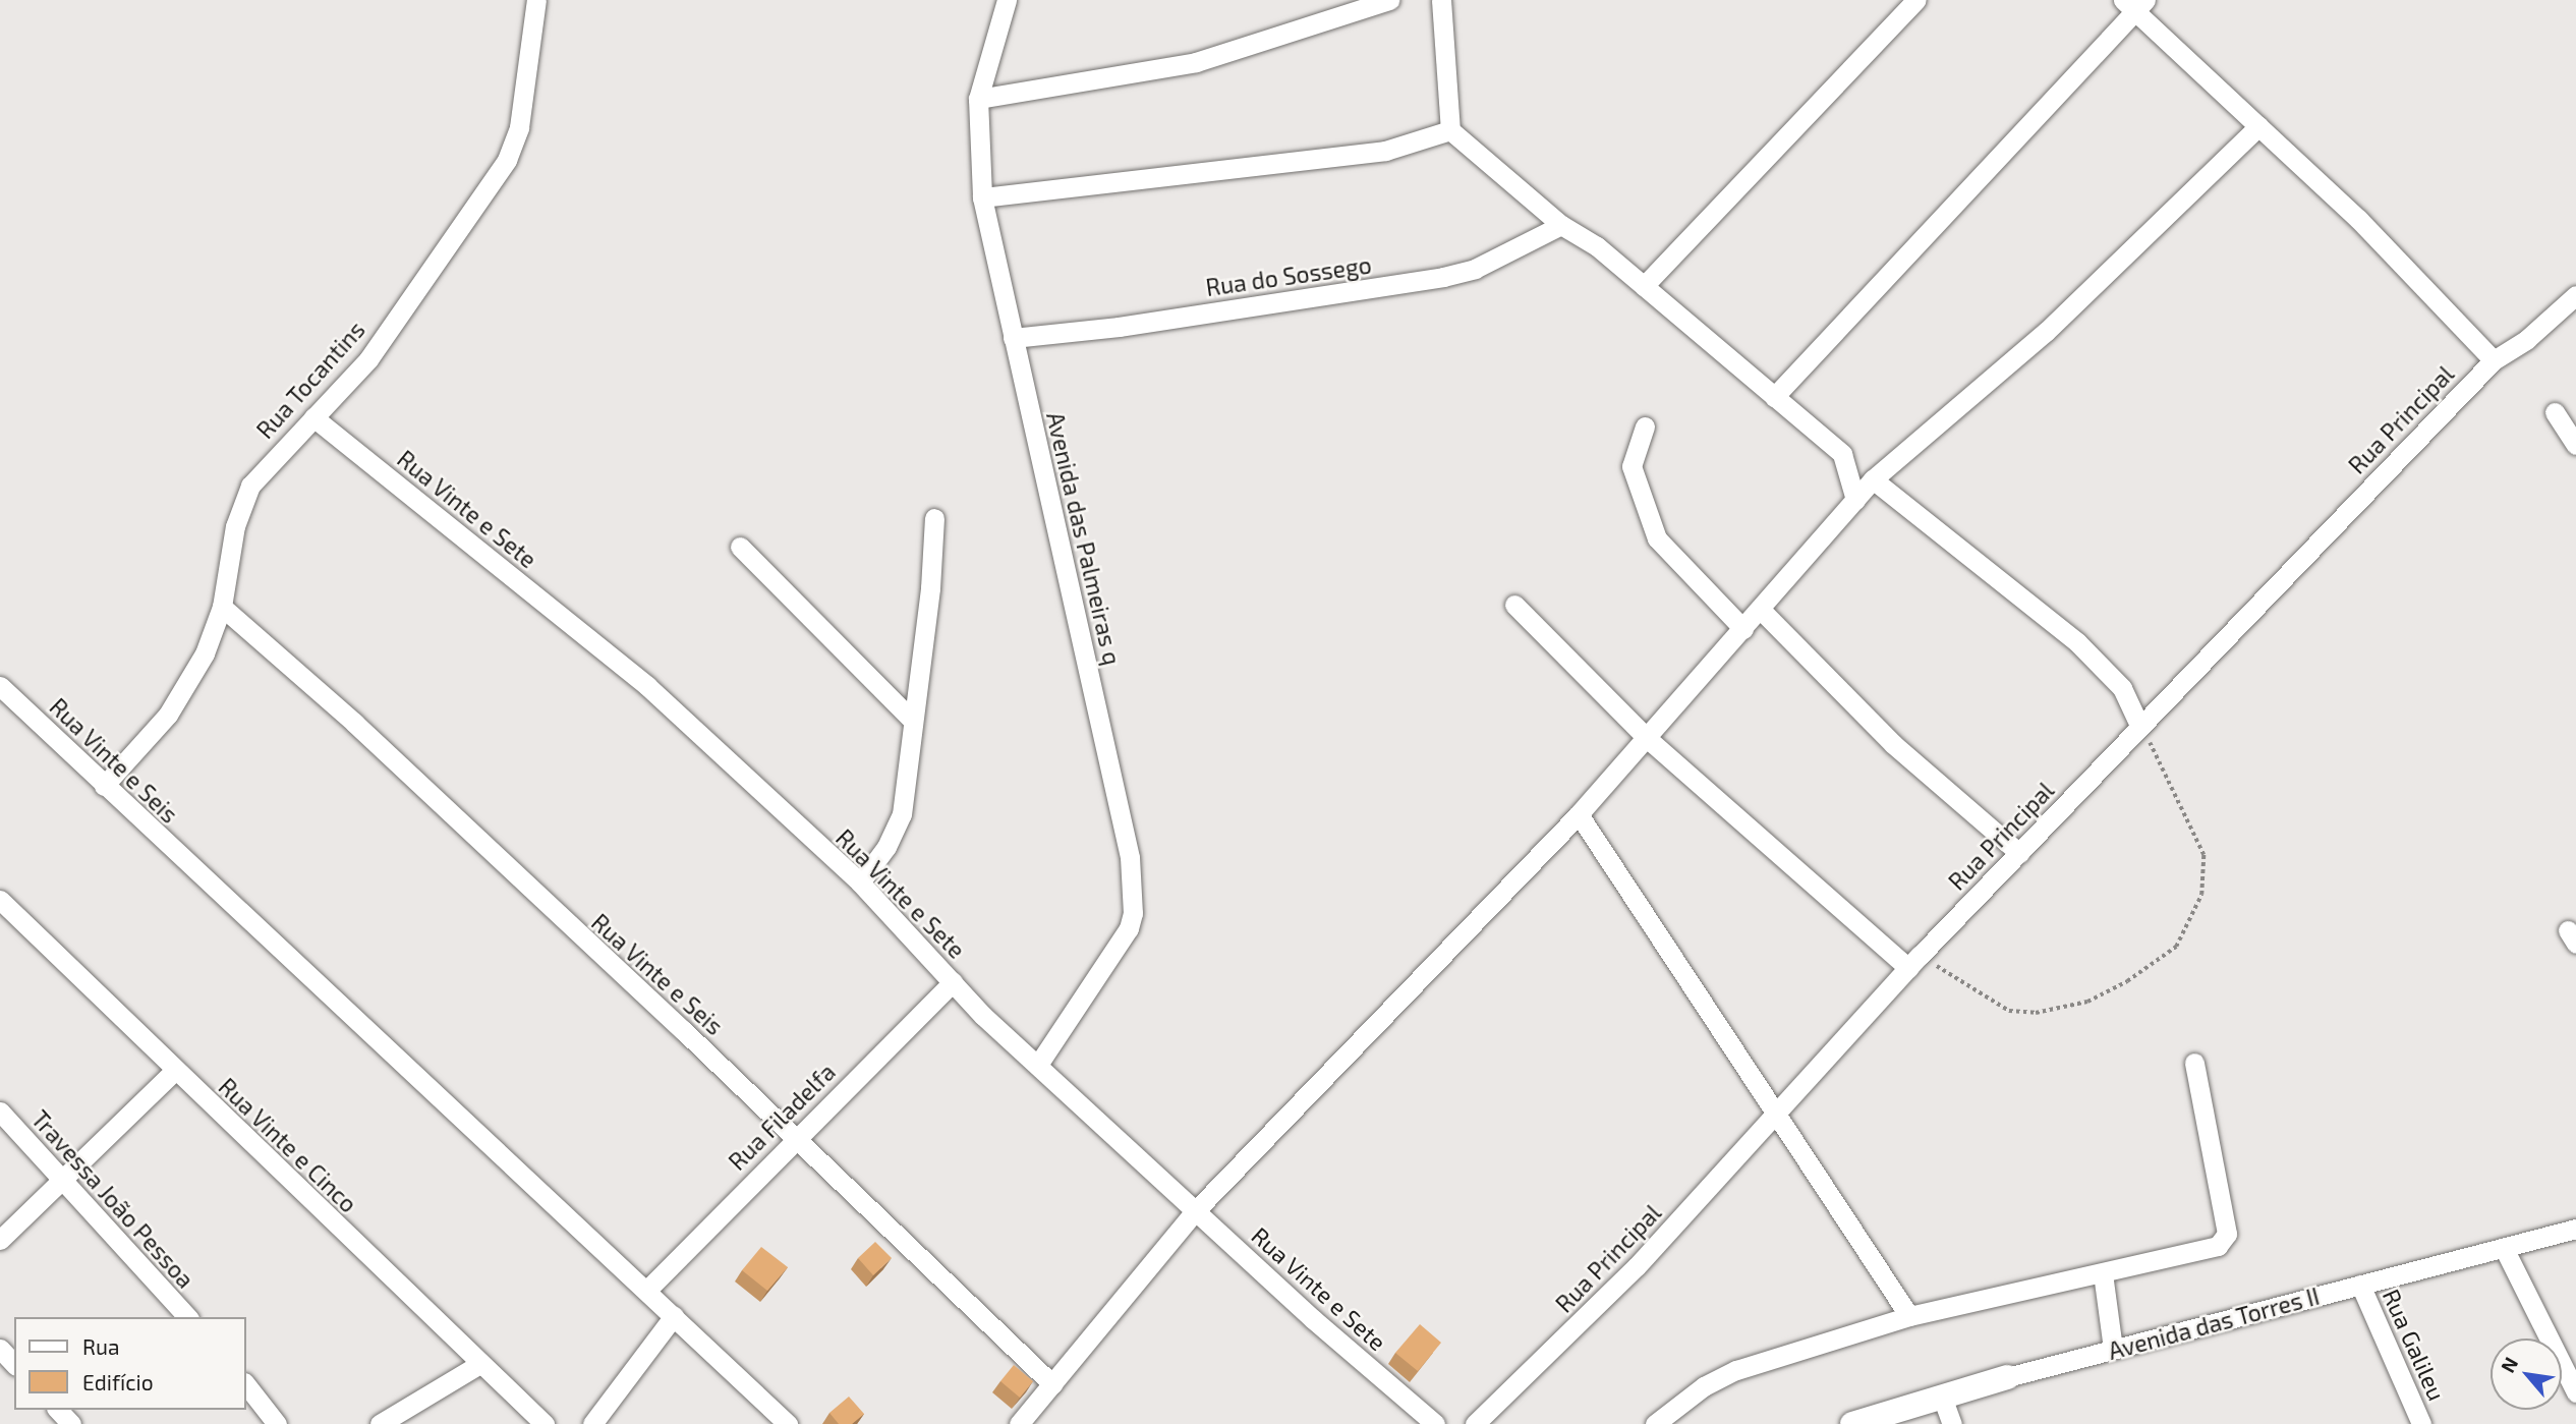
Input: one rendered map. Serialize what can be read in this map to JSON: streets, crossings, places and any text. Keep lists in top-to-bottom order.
{
  "streets": {
    "street": [
      "Rua do Sossego",
      "Rua Tocantins",
      "Rua Principal",
      "Rua Vinte e Sete",
      "Avenida das Palmeiras q",
      "Rua Vinte e Seis",
      "Rua Filadelfa",
      "Rua Vinte e Cinco",
      "Travessa João Pessoa",
      "Avenida das Torres II",
      "Rua Galileu"
    ]
  },
  "crossings": [
    ["Rua do Sossego", "Avenida das Palmeiras q"],
    ["Rua Tocantins", "Rua Vinte e Sete"],
    ["Rua Tocantins", "Rua Vinte e Seis"],
    ["Rua Vinte e Sete", "Avenida das Palmeiras q"],
    ["Rua Vinte e Sete", "Rua Filadelfa"],
    ["Rua Vinte e Seis", "Rua Filadelfa"],
    ["Avenida das Torres II", "Rua Galileu"]
  ],
  "legend": ["Rua", "Edifício"],
  "north": "top left"
}
